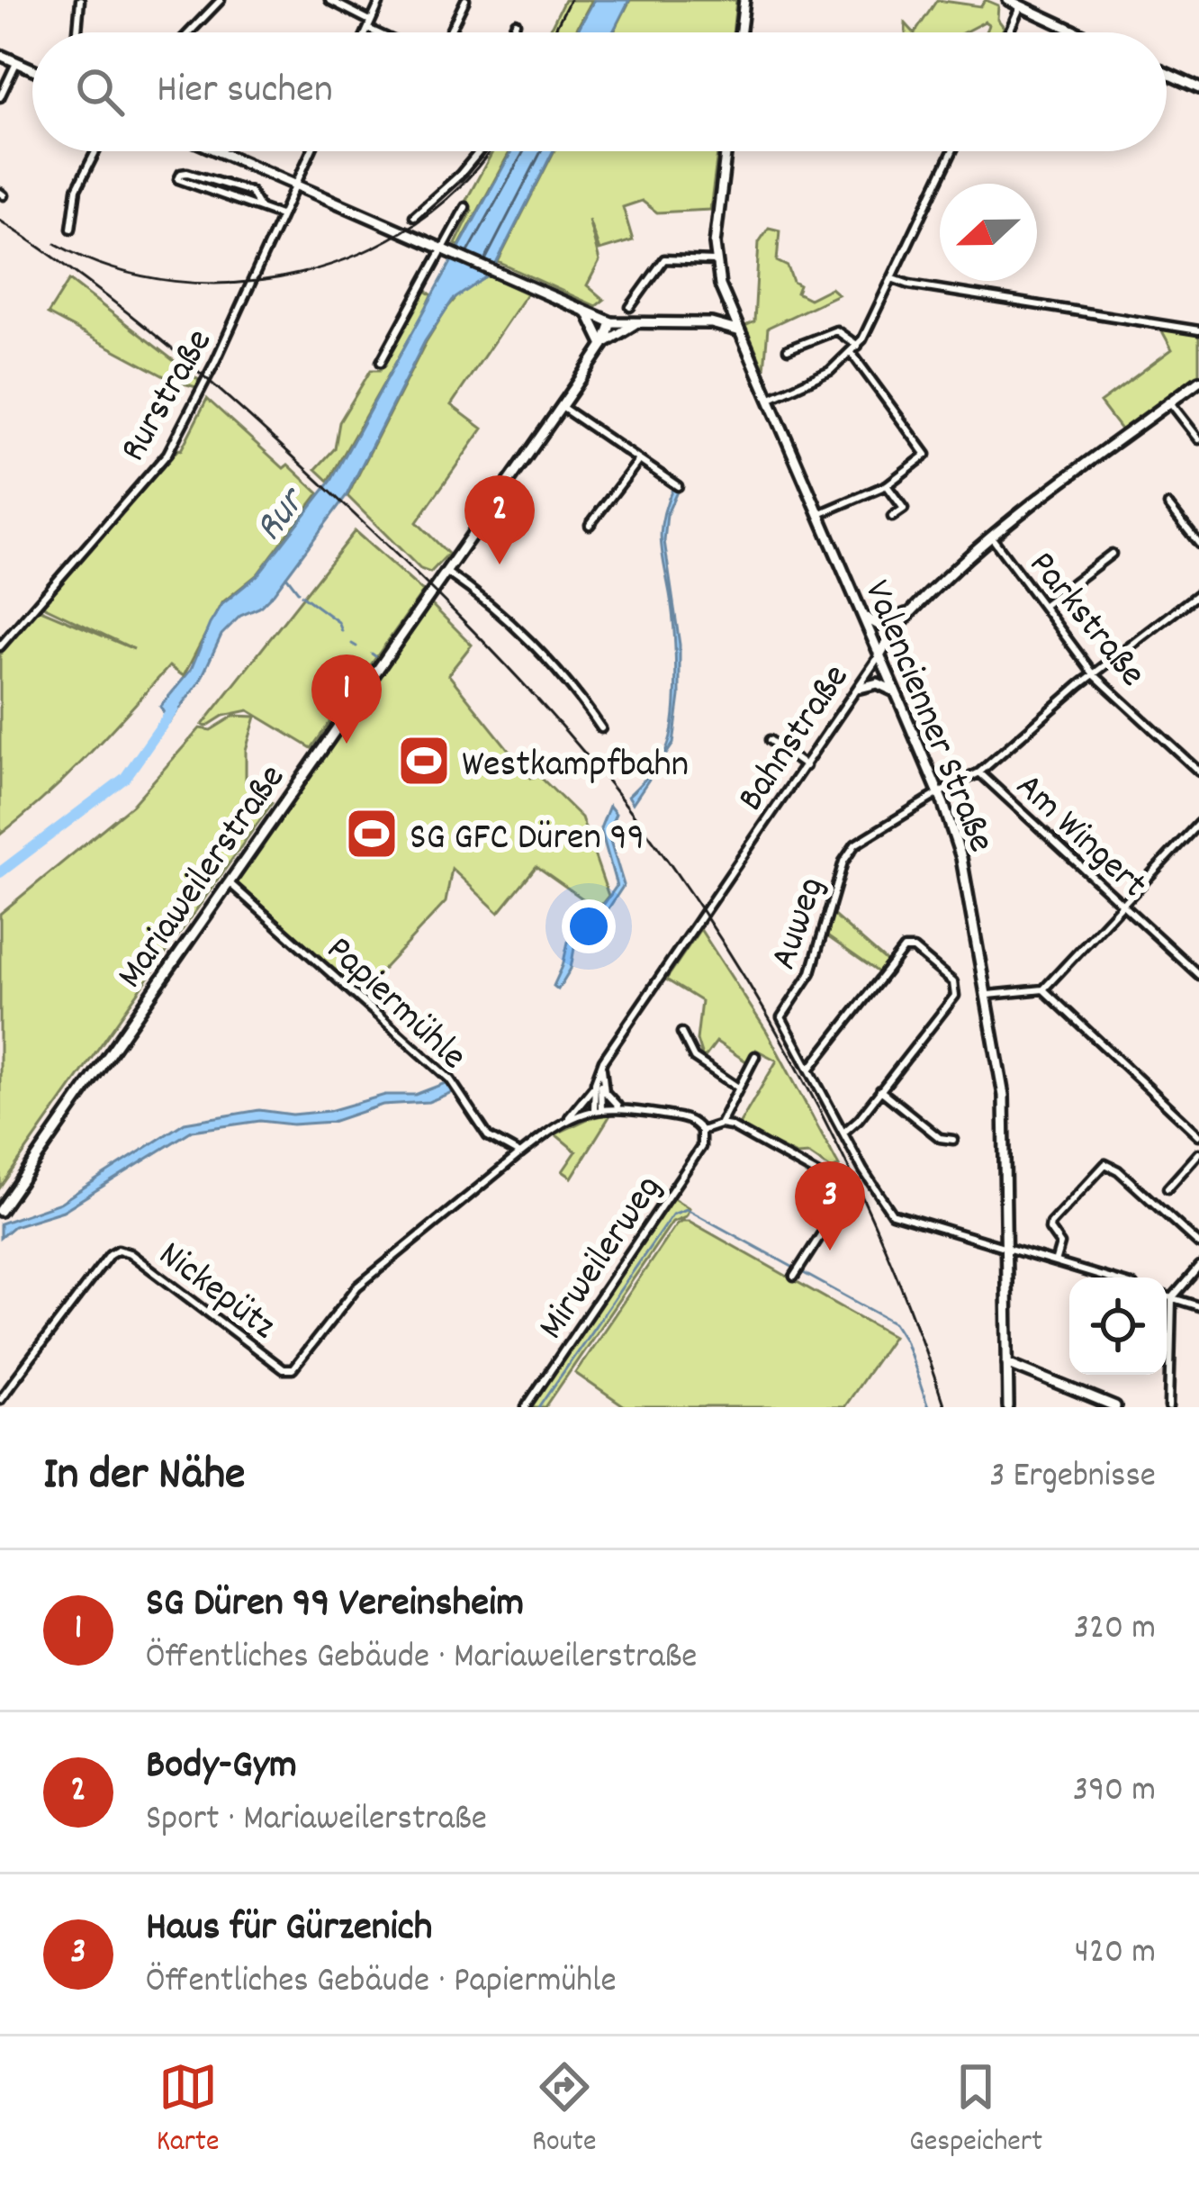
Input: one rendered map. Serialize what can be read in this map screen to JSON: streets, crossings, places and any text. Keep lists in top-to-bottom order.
{
  "streets": {
    "main road": ["Valencienner Straße", "Bahnstraße", "Mariaweilerstraße"],
    "street": [
      "Rurstraße",
      "Parkstraße",
      "Am Wingert",
      "Auweg",
      "Papiermühle",
      "Mirweilerweg",
      "Nickepütz"
    ]
  },
  "crossings": [
    ["Parkstraße", "Bahnstraße"],
    ["Valencienner Straße", "Bahnstraße"],
    ["Valencienner Straße", "Auweg"],
    ["Mariaweilerstraße", "Papiermühle"],
    ["Papiermühle", "Nickepütz"]
  ],
  "water": ["Rur"],
  "places": {
    "sports": ["Westkampfbahn", "SG GFC Düren 99"]
  },
  "north": "left",
  "page": {
    "search": "Hier suchen",
    "pins": ["2", "1", "3"],
    "heading": ["In der Nähe", "3 Ergebnisse"],
    "list": [
      {
        "mark": "1",
        "name": "SG Düren 99 Vereinsheim",
        "note": "Öffentliches Gebäude · Mariaweilerstraße",
        "value": "320 m"
      },
      {
        "mark": "2",
        "name": "Body-Gym",
        "note": "Sport · Mariaweilerstraße",
        "value": "390 m"
      },
      {
        "mark": "3",
        "name": "Haus für Gürzenich",
        "note": "Öffentliches Gebäude · Papiermühle",
        "value": "420 m"
      }
    ],
    "nav": ["Karte", "Route", "Gespeichert"]
  }
}
